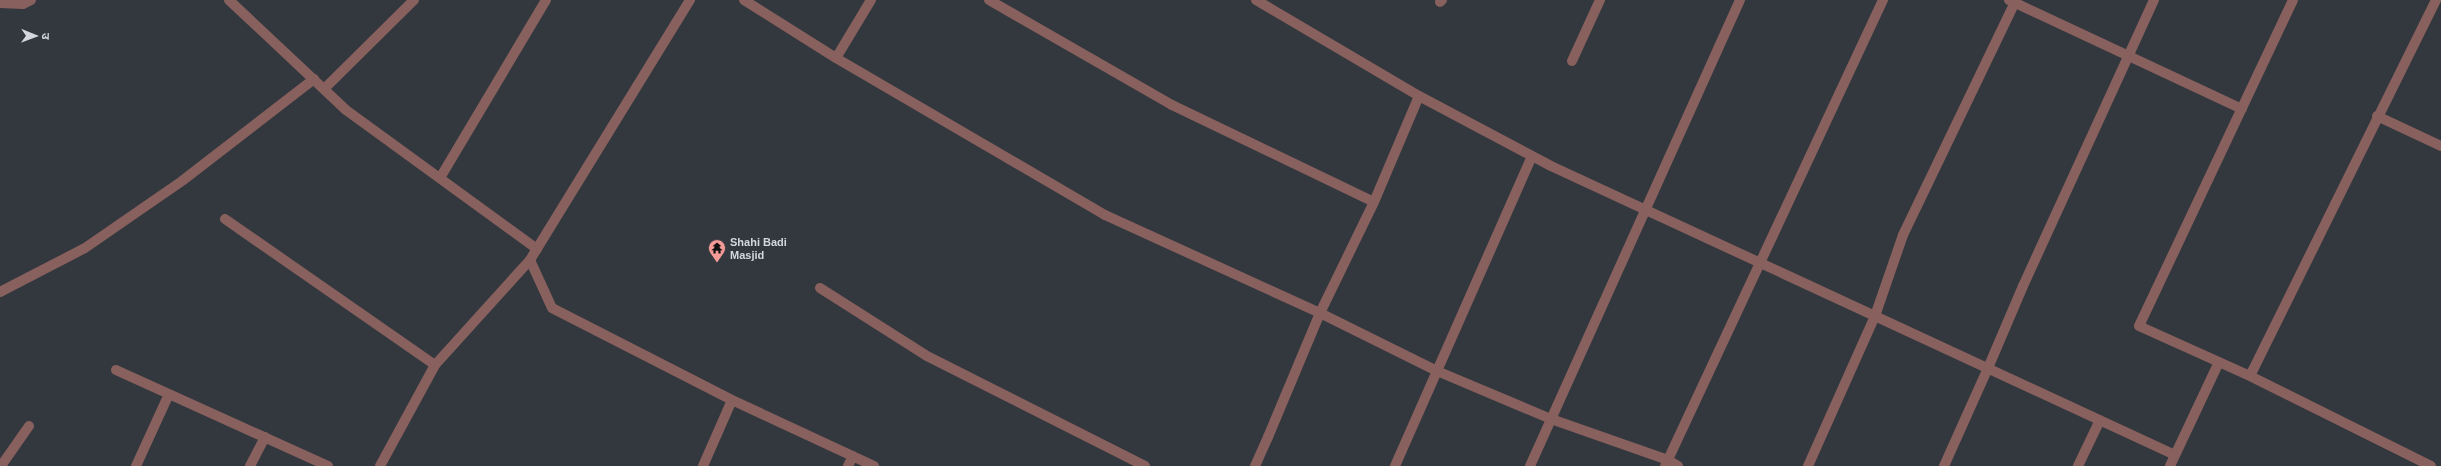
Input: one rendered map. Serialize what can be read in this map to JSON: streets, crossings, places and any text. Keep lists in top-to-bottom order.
{
  "places": {
    "temple": ["Shahi Badi Masjid"]
  },
  "north": "right"
}
